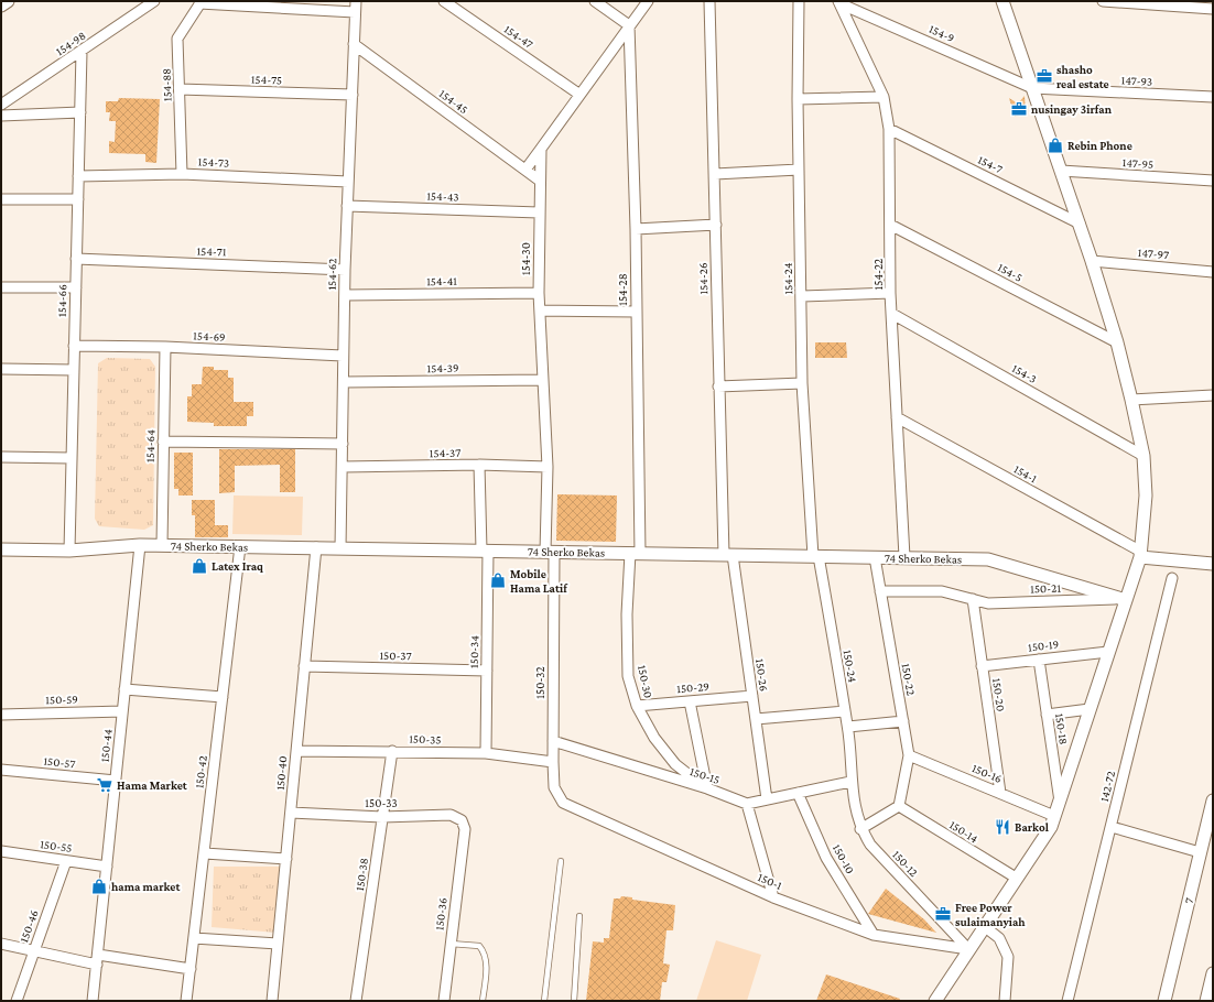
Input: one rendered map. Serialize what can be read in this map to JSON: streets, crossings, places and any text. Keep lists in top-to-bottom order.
{
  "streets": {
    "street": [
      "154-9",
      "154-47",
      "154-98",
      "154-75",
      "147-93",
      "154-88",
      "154-45",
      "154-73",
      "147-95",
      "154-7",
      "154-43",
      "154-71",
      "147-97",
      "154-30",
      "154-5",
      "154-62",
      "154-22",
      "154-26",
      "154-24",
      "154-41",
      "154-28",
      "154-66",
      "154-69",
      "154-39",
      "154-3",
      "154-64",
      "154-37",
      "154-1",
      "74 Sherko Bekas",
      "150-21",
      "150-19",
      "150-34",
      "150-37",
      "150-24",
      "150-26",
      "150-22",
      "150-30",
      "150-32",
      "150-29",
      "150-20",
      "150-59",
      "150-18",
      "150-35",
      "150-44",
      "150-57",
      "150-42",
      "150-40",
      "150-16",
      "150-15",
      "142-72",
      "150-33",
      "150-14",
      "150-55",
      "150-10",
      "150-12",
      "150-38",
      "150-1",
      "7",
      "150-36",
      "150-46"
    ]
  },
  "crossings": [
    ["154-9", "147-93"],
    ["154-9", "154-22"],
    ["154-98", "154-66"],
    ["154-75", "154-88"],
    ["154-75", "154-62"],
    ["154-88", "154-73"],
    ["154-45", "154-30"],
    ["154-45", "154-62"],
    ["154-73", "154-62"],
    ["154-73", "154-66"],
    ["154-7", "154-22"],
    ["154-43", "154-30"],
    ["154-43", "154-62"],
    ["154-71", "154-62"],
    ["154-71", "154-66"],
    ["154-30", "154-41"],
    ["154-30", "154-39"],
    ["154-30", "154-37"],
    ["154-30", "74 Sherko Bekas"],
    ["154-30", "150-32"],
    ["154-5", "154-22"],
    ["154-62", "154-41"],
    ["154-62", "154-69"],
    ["154-62", "154-39"],
    ["154-62", "154-37"],
    ["154-62", "74 Sherko Bekas"],
    ["154-22", "154-3"],
    ["154-22", "154-1"],
    ["154-22", "74 Sherko Bekas"],
    ["154-26", "74 Sherko Bekas"],
    ["154-26", "150-26"],
    ["154-24", "74 Sherko Bekas"],
    ["154-24", "150-24"],
    ["154-28", "74 Sherko Bekas"],
    ["154-28", "150-30"],
    ["154-66", "154-69"],
    ["154-66", "74 Sherko Bekas"],
    ["154-69", "154-64"],
    ["154-64", "74 Sherko Bekas"],
    ["154-37", "150-34"],
    ["74 Sherko Bekas", "150-21"],
    ["74 Sherko Bekas", "150-34"],
    ["74 Sherko Bekas", "150-24"],
    ["74 Sherko Bekas", "150-26"],
    ["74 Sherko Bekas", "150-22"],
    ["74 Sherko Bekas", "150-30"],
    ["74 Sherko Bekas", "150-32"],
    ["74 Sherko Bekas", "150-44"],
    ["74 Sherko Bekas", "150-42"],
    ["74 Sherko Bekas", "150-40"],
    ["150-21", "150-22"],
    ["150-21", "150-20"],
    ["150-19", "150-20"],
    ["150-19", "150-18"],
    ["150-34", "150-37"],
    ["150-34", "150-35"],
    ["150-37", "150-40"],
    ["150-24", "150-12"],
    ["150-26", "150-29"],
    ["150-22", "150-16"],
    ["150-22", "150-14"],
    ["150-30", "150-29"],
    ["150-30", "150-15"],
    ["150-32", "150-35"],
    ["150-32", "150-15"],
    ["150-32", "150-1"],
    ["150-20", "150-16"],
    ["150-59", "150-44"],
    ["150-35", "150-40"],
    ["150-35", "150-38"],
    ["150-44", "150-57"],
    ["150-44", "150-55"],
    ["150-40", "150-33"],
    ["150-33", "150-38"],
    ["150-33", "150-36"],
    ["150-55", "150-46"],
    ["150-10", "150-1"],
    ["150-12", "150-1"]
  ],
  "places": {
    "office": ["shasho real estate", "nusingay 3irfan", "Free Power sulaimanyiah"],
    "shop": [
      "Rebin Phone",
      "Latex Iraq",
      "Mobile Hama Latif",
      "hama market"
    ],
    "supermarket": ["Hama Market"],
    "restaurant": ["Barkol"]
  }
}
